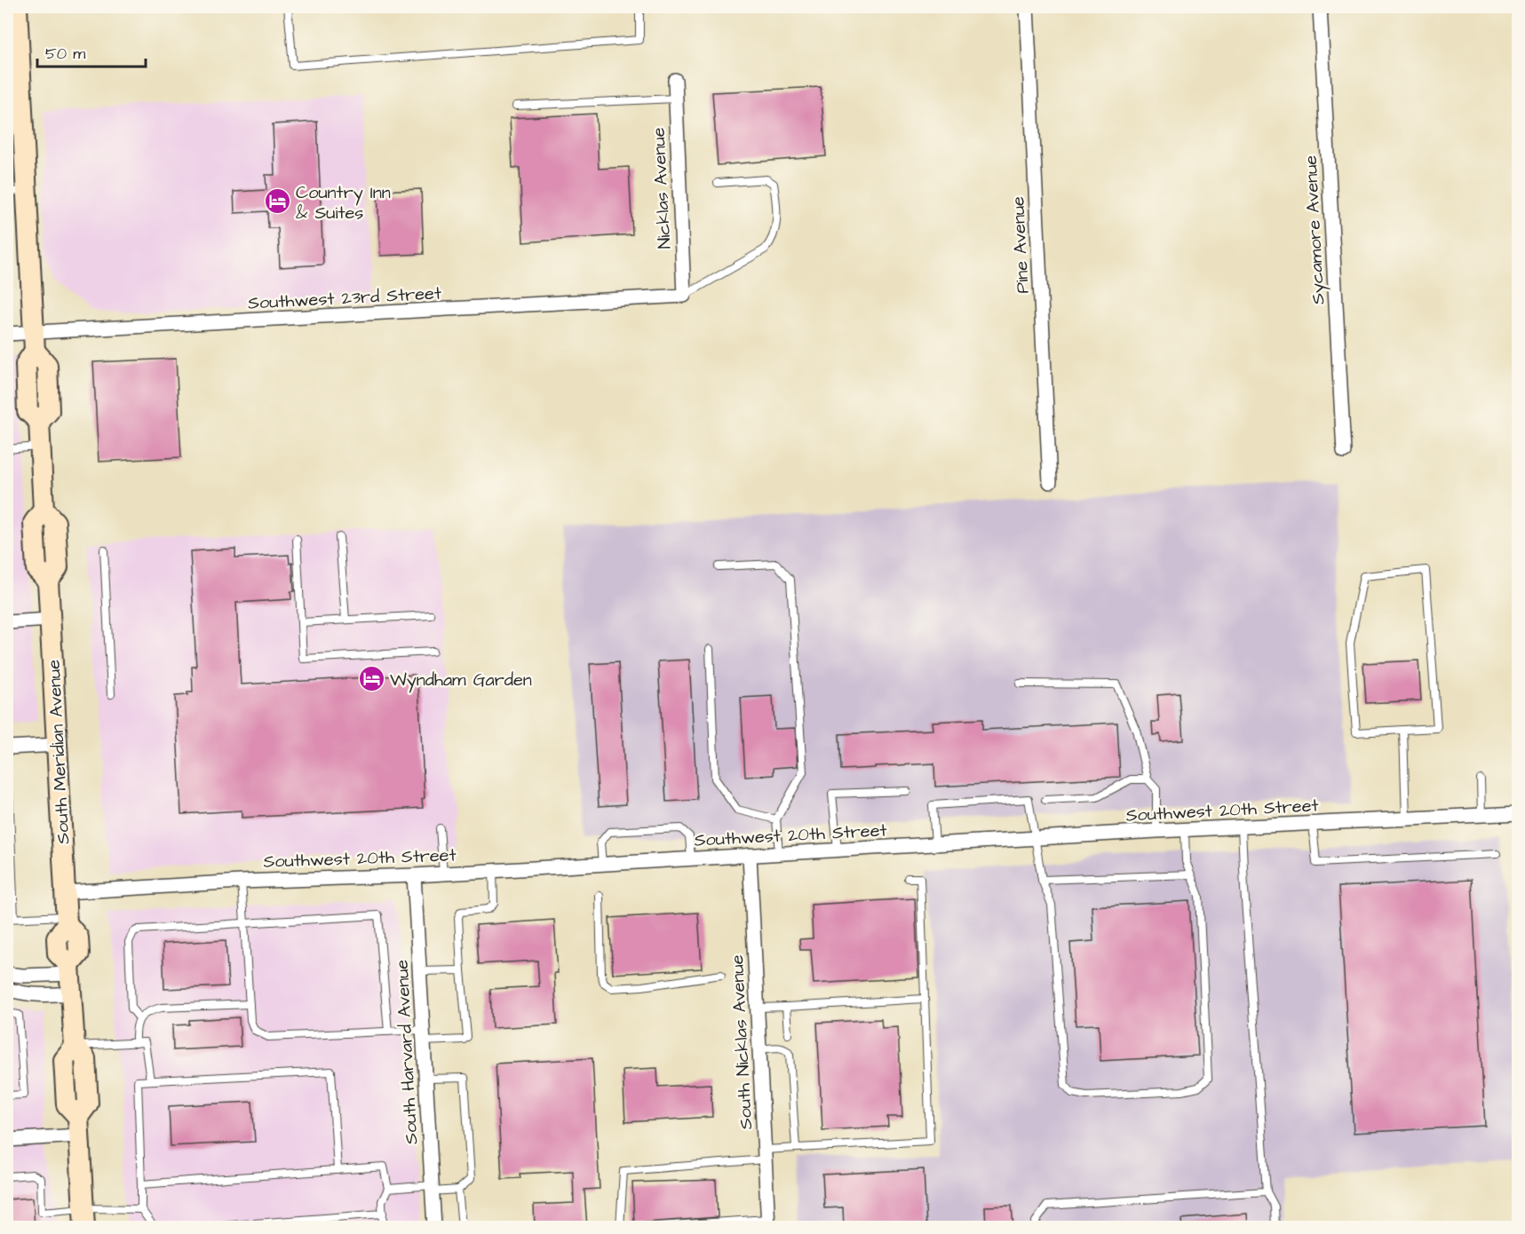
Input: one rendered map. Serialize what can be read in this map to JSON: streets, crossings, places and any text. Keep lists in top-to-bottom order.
{
  "streets": {
    "main road": ["South Meridian Avenue"],
    "street": [
      "Nicklas Avenue",
      "Sycamore Avenue",
      "Pine Avenue",
      "Southwest 23rd Street",
      "Southwest 20th Street",
      "South Nicklas Avenue",
      "South Harvard Avenue"
    ]
  },
  "crossings": [
    ["Nicklas Avenue", "Southwest 23rd Street"],
    ["Southwest 23rd Street", "South Meridian Avenue"],
    ["South Meridian Avenue", "Southwest 20th Street"],
    ["Southwest 20th Street", "South Nicklas Avenue"],
    ["Southwest 20th Street", "South Harvard Avenue"]
  ],
  "places": {
    "hotel": ["Country Inn & Suites", "Wyndham Garden"]
  },
  "scale_bar": "50 m"
}
